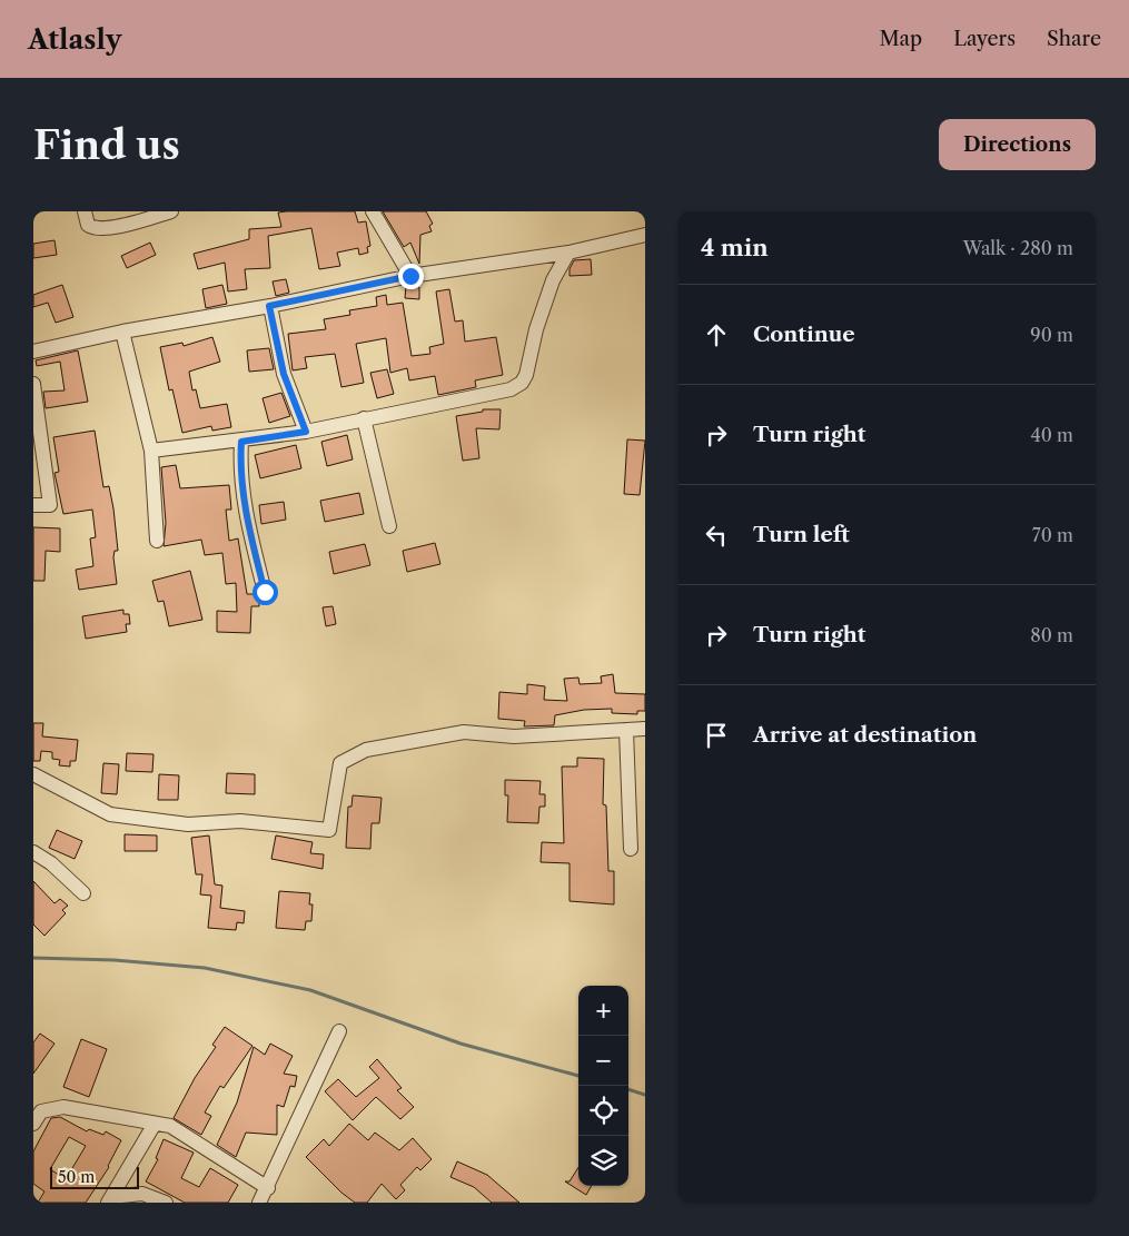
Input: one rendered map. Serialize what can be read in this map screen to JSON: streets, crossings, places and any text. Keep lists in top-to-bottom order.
{
  "scale_bar": "50 m",
  "page": {
    "header": "Atlasly",
    "nav": ["Map", "Layers", "Share"],
    "buttons": "Directions",
    "title": "Find us",
    "heading": ["4 min", "Walk · 280 m"],
    "list": [
      ["Continue", "90 m"],
      ["Turn right", "40 m"],
      ["Turn left", "70 m"],
      ["Turn right", "80 m"],
      "Arrive at destination"
    ],
    "map_buttons": ["+", "−"],
    "scale": "50 m"
  }
}
